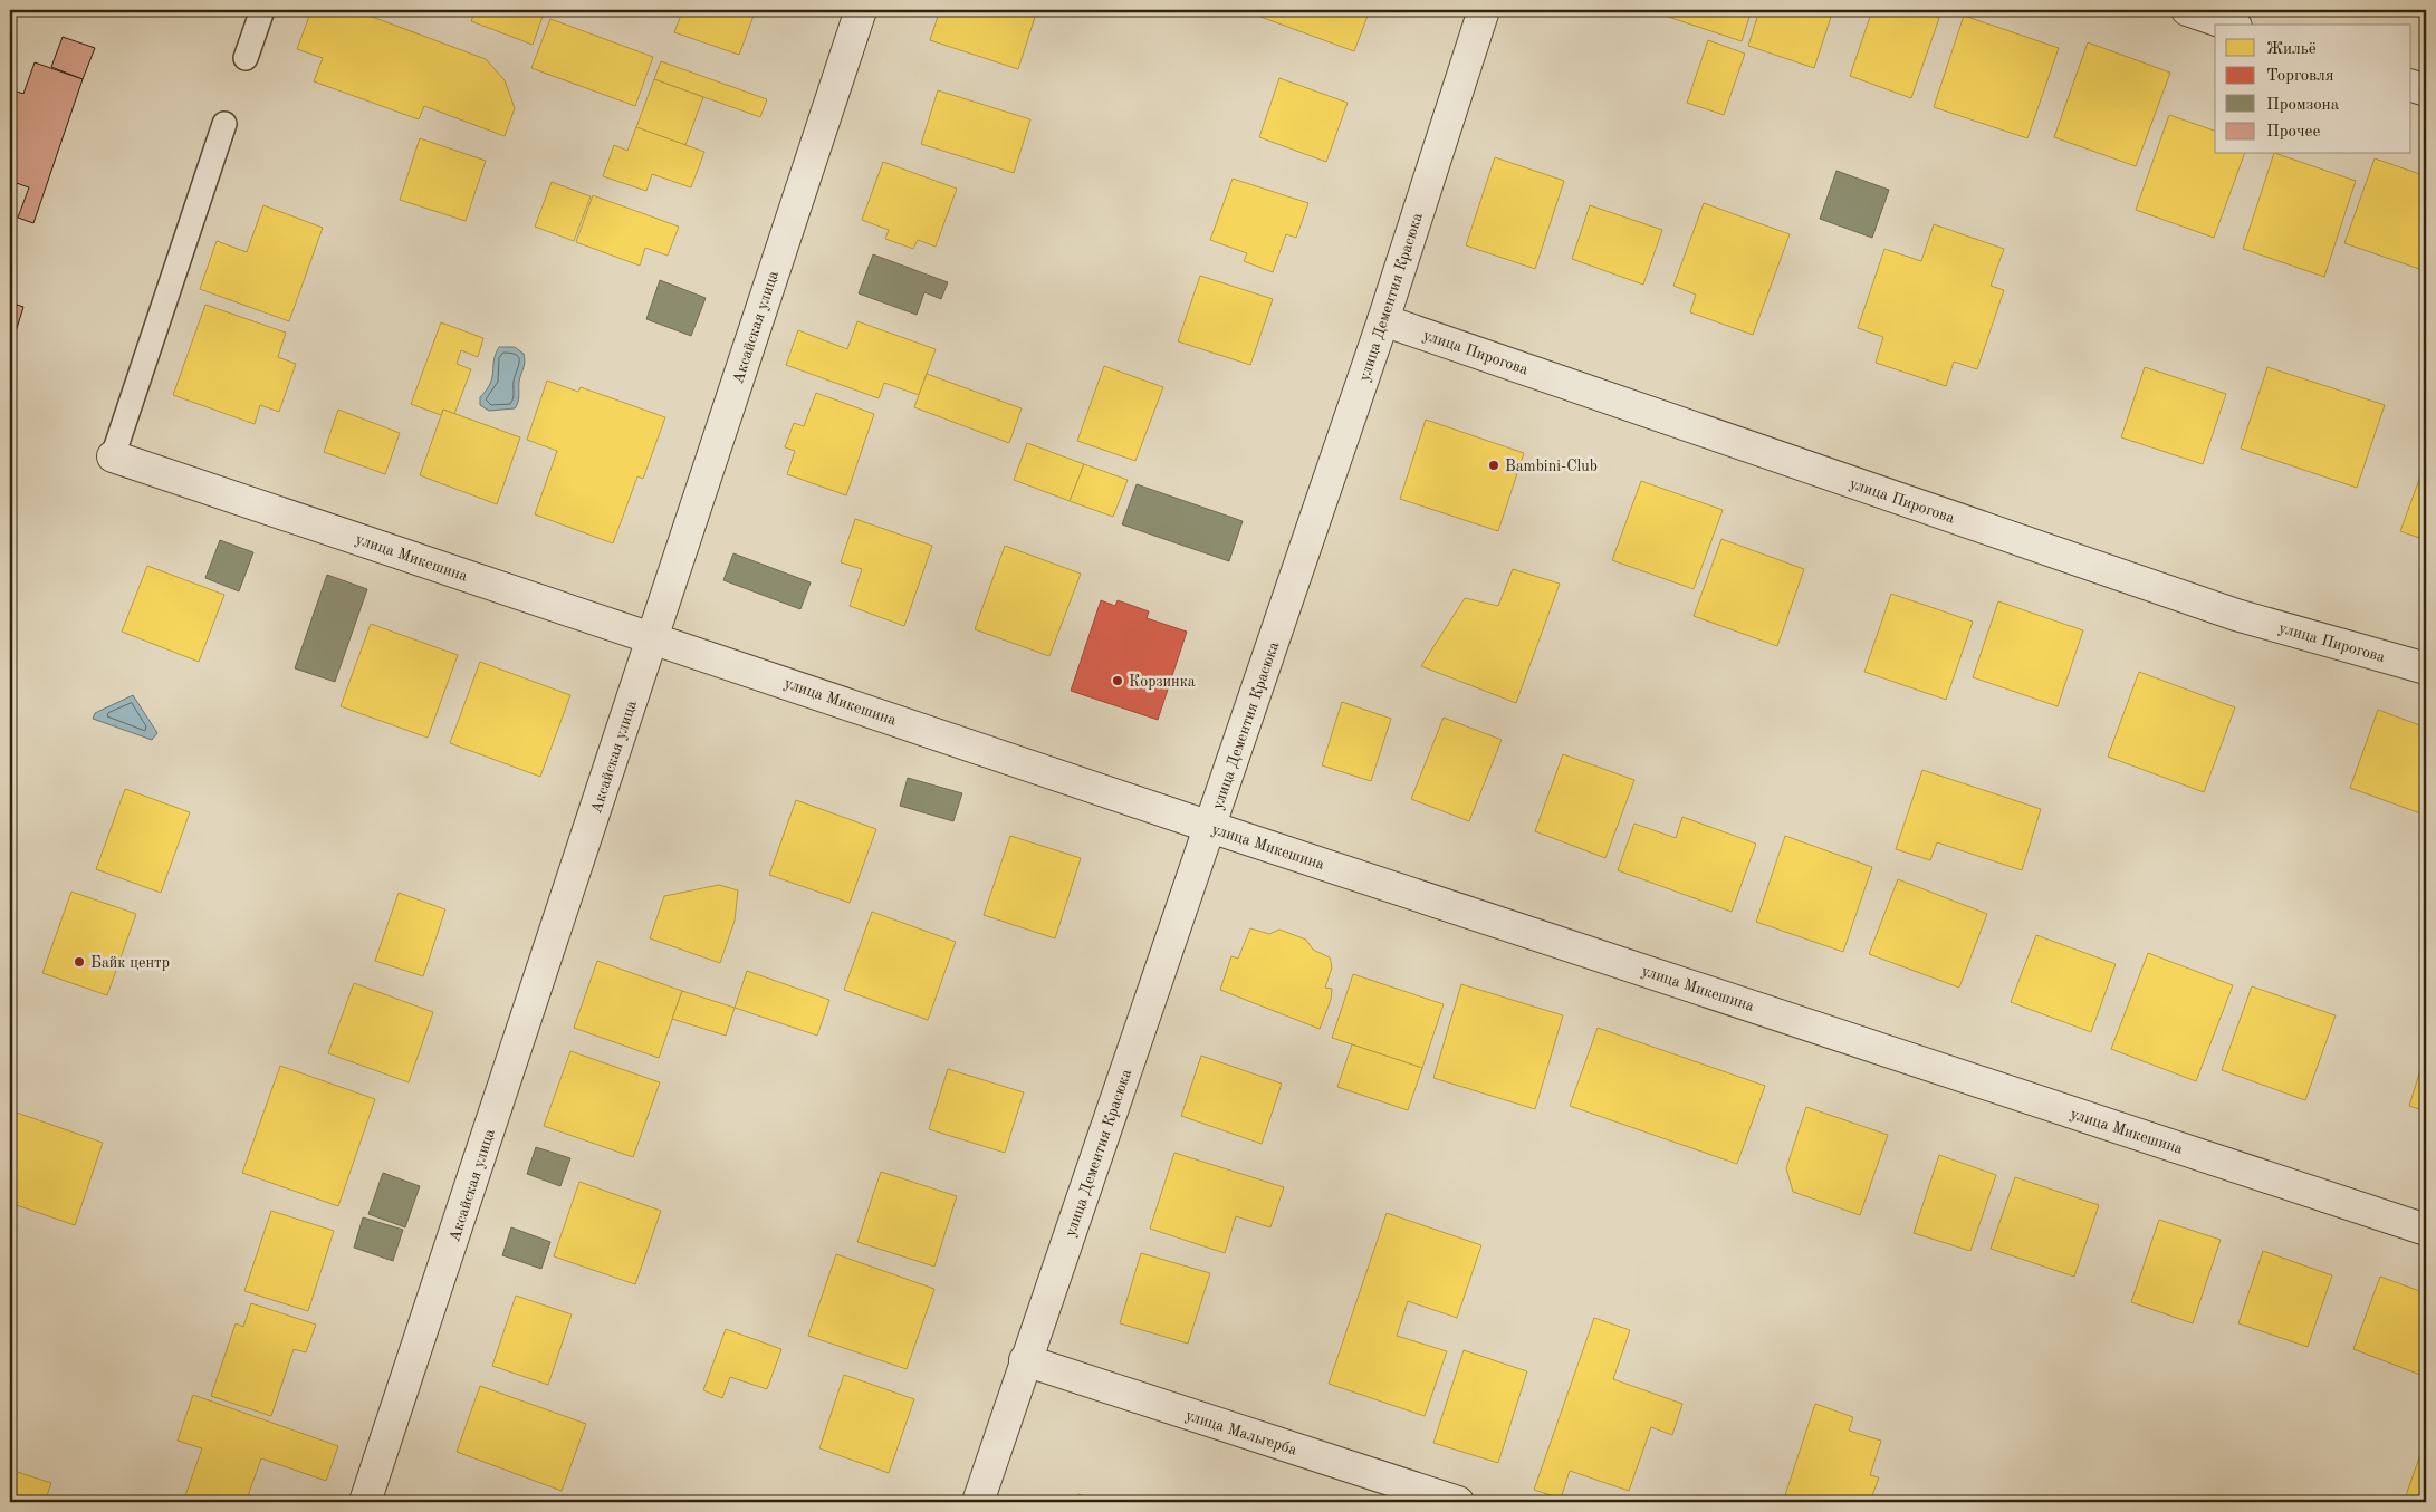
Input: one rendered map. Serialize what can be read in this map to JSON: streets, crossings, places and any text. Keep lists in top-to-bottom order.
{
  "streets": {
    "street": [
      "улица Дементия Красюка",
      "Аксайская улица",
      "улица Пирогова",
      "улица Микешина",
      "улица Мальгерба"
    ]
  },
  "crossings": [
    ["улица Дементия Красюка", "улица Пирогова"],
    ["улица Дементия Красюка", "улица Микешина"],
    ["улица Дементия Красюка", "улица Мальгерба"],
    ["Аксайская улица", "улица Микешина"]
  ],
  "places": ["Bambini-Club", "Корзинка", "Байк центр"],
  "legend": [
    "Жильё",
    "Торговля",
    "Промзона",
    "Прочее"
  ]
}
